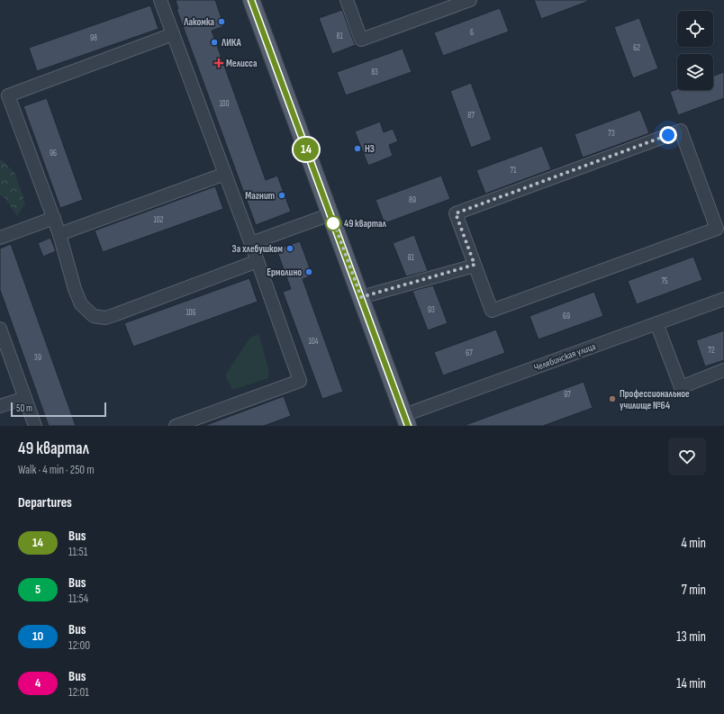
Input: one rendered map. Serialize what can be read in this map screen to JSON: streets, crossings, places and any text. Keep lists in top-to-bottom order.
{
  "streets": {
    "street": ["Челябинская улица"]
  },
  "places": {
    "other": [
      "Лакомка",
      "ЛИКА",
      "НЗ",
      "Магнит",
      "49 квартал",
      "За хлебушком",
      "Ермолино",
      "Профессиональное училище №64"
    ],
    "health": ["Мелисса"]
  },
  "lines": ["bus line 14"],
  "house_numbers": [
    "6",
    "81",
    "98",
    "62",
    "83",
    "100",
    "87",
    "73",
    "96",
    "71",
    "89",
    "102",
    "91",
    "75",
    "93",
    "106",
    "69",
    "104",
    "72",
    "67",
    "39",
    "97"
  ],
  "scale_bar": "50 m",
  "page": {
    "on_map": "14",
    "scale": "50 m",
    "heading": [
      ["49 квартал", "Walk · 4 min · 250 m"],
      "Departures"
    ],
    "list": [
      {
        "mark": "14",
        "name": "Bus",
        "note": "11:51",
        "value": "4 min"
      },
      {
        "mark": "5",
        "name": "Bus",
        "note": "11:54",
        "value": "7 min"
      },
      {
        "mark": "10",
        "name": "Bus",
        "note": "12:00",
        "value": "13 min"
      },
      {
        "mark": "4",
        "name": "Bus",
        "note": "12:01",
        "value": "14 min"
      }
    ]
  }
}
